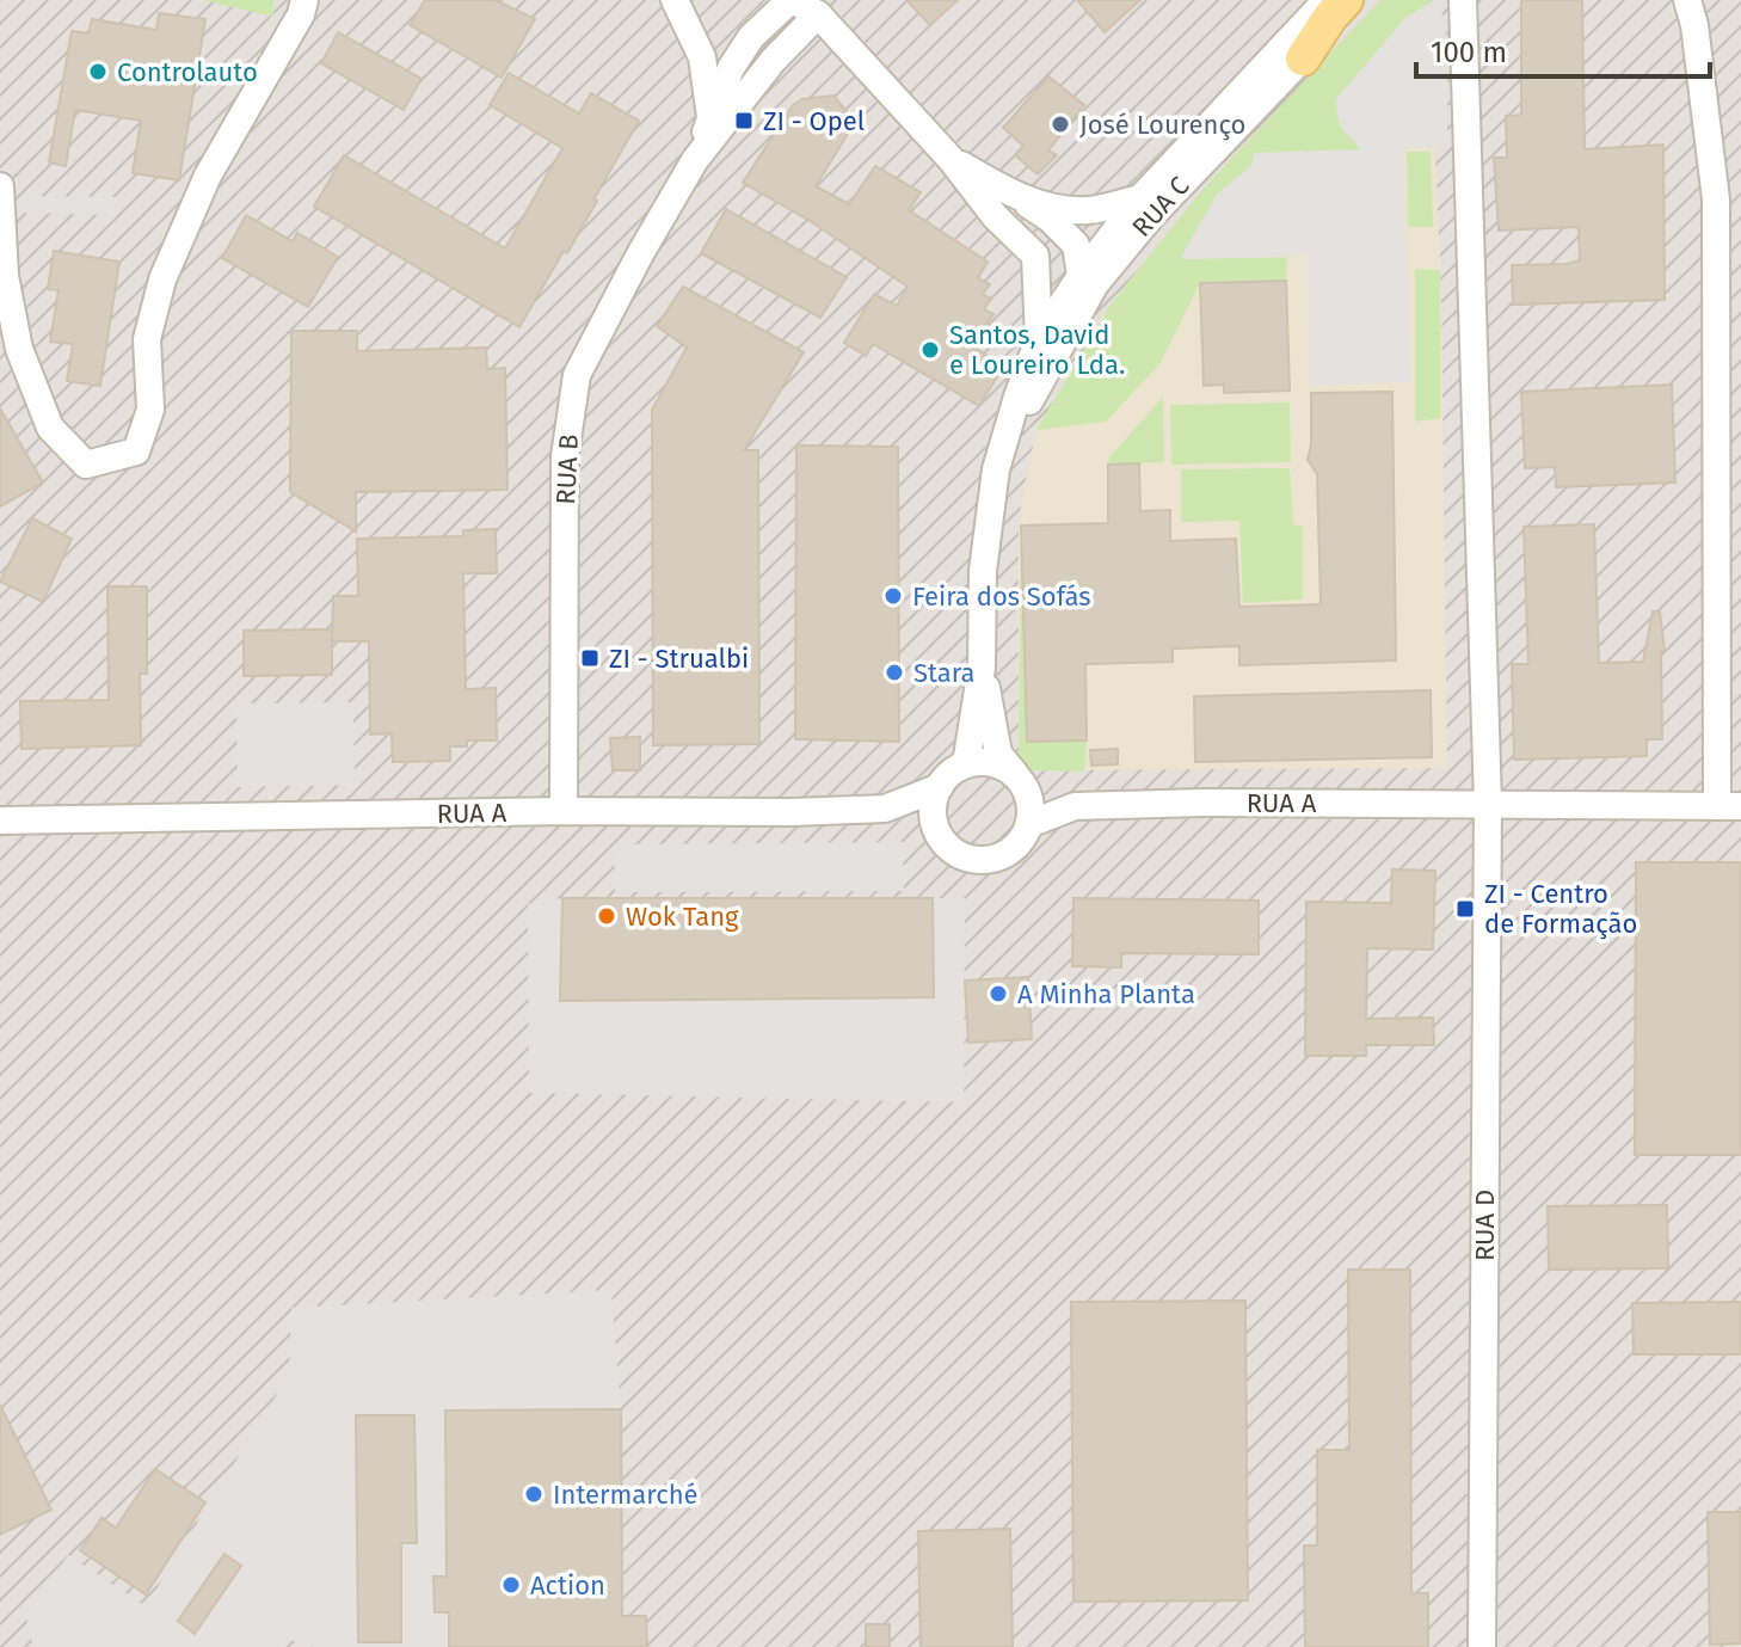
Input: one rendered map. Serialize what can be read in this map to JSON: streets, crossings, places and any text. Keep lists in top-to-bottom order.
{
  "streets": {
    "street": [
      "RUA C",
      "RUA B",
      "RUA A",
      "RUA D"
    ]
  },
  "crossings": [
    ["RUA C", "RUA A"],
    ["RUA B", "RUA A"],
    ["RUA A", "RUA D"]
  ],
  "places": {
    "other": [
      "Controlauto",
      "José Lourenço",
      "Santos, David e Loureiro Lda.",
      "Feira dos Sofás",
      "Stara",
      "Wok Tang",
      "A Minha Planta",
      "Intermarché",
      "Action"
    ],
    "transit": ["ZI - Opel", "ZI - Strualbi", "ZI - Centro de Formação"]
  },
  "scale_bar": "100 m"
}
